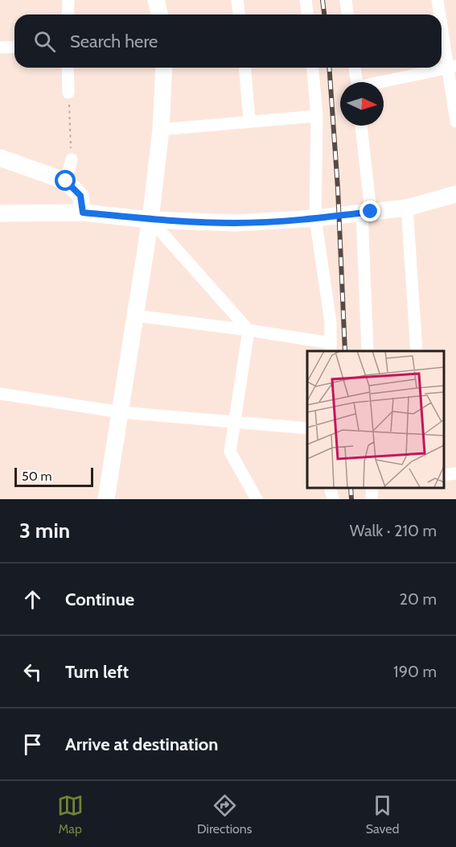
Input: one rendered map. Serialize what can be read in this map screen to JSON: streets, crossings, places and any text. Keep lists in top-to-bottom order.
{
  "scale_bar": "50 m",
  "north": "right",
  "page": {
    "search": "Search here",
    "scale": "50 m",
    "heading": ["3 min", "Walk · 210 m"],
    "list": [
      ["Continue", "20 m"],
      ["Turn left", "190 m"],
      "Arrive at destination"
    ],
    "nav": ["Map", "Directions", "Saved"]
  }
}
